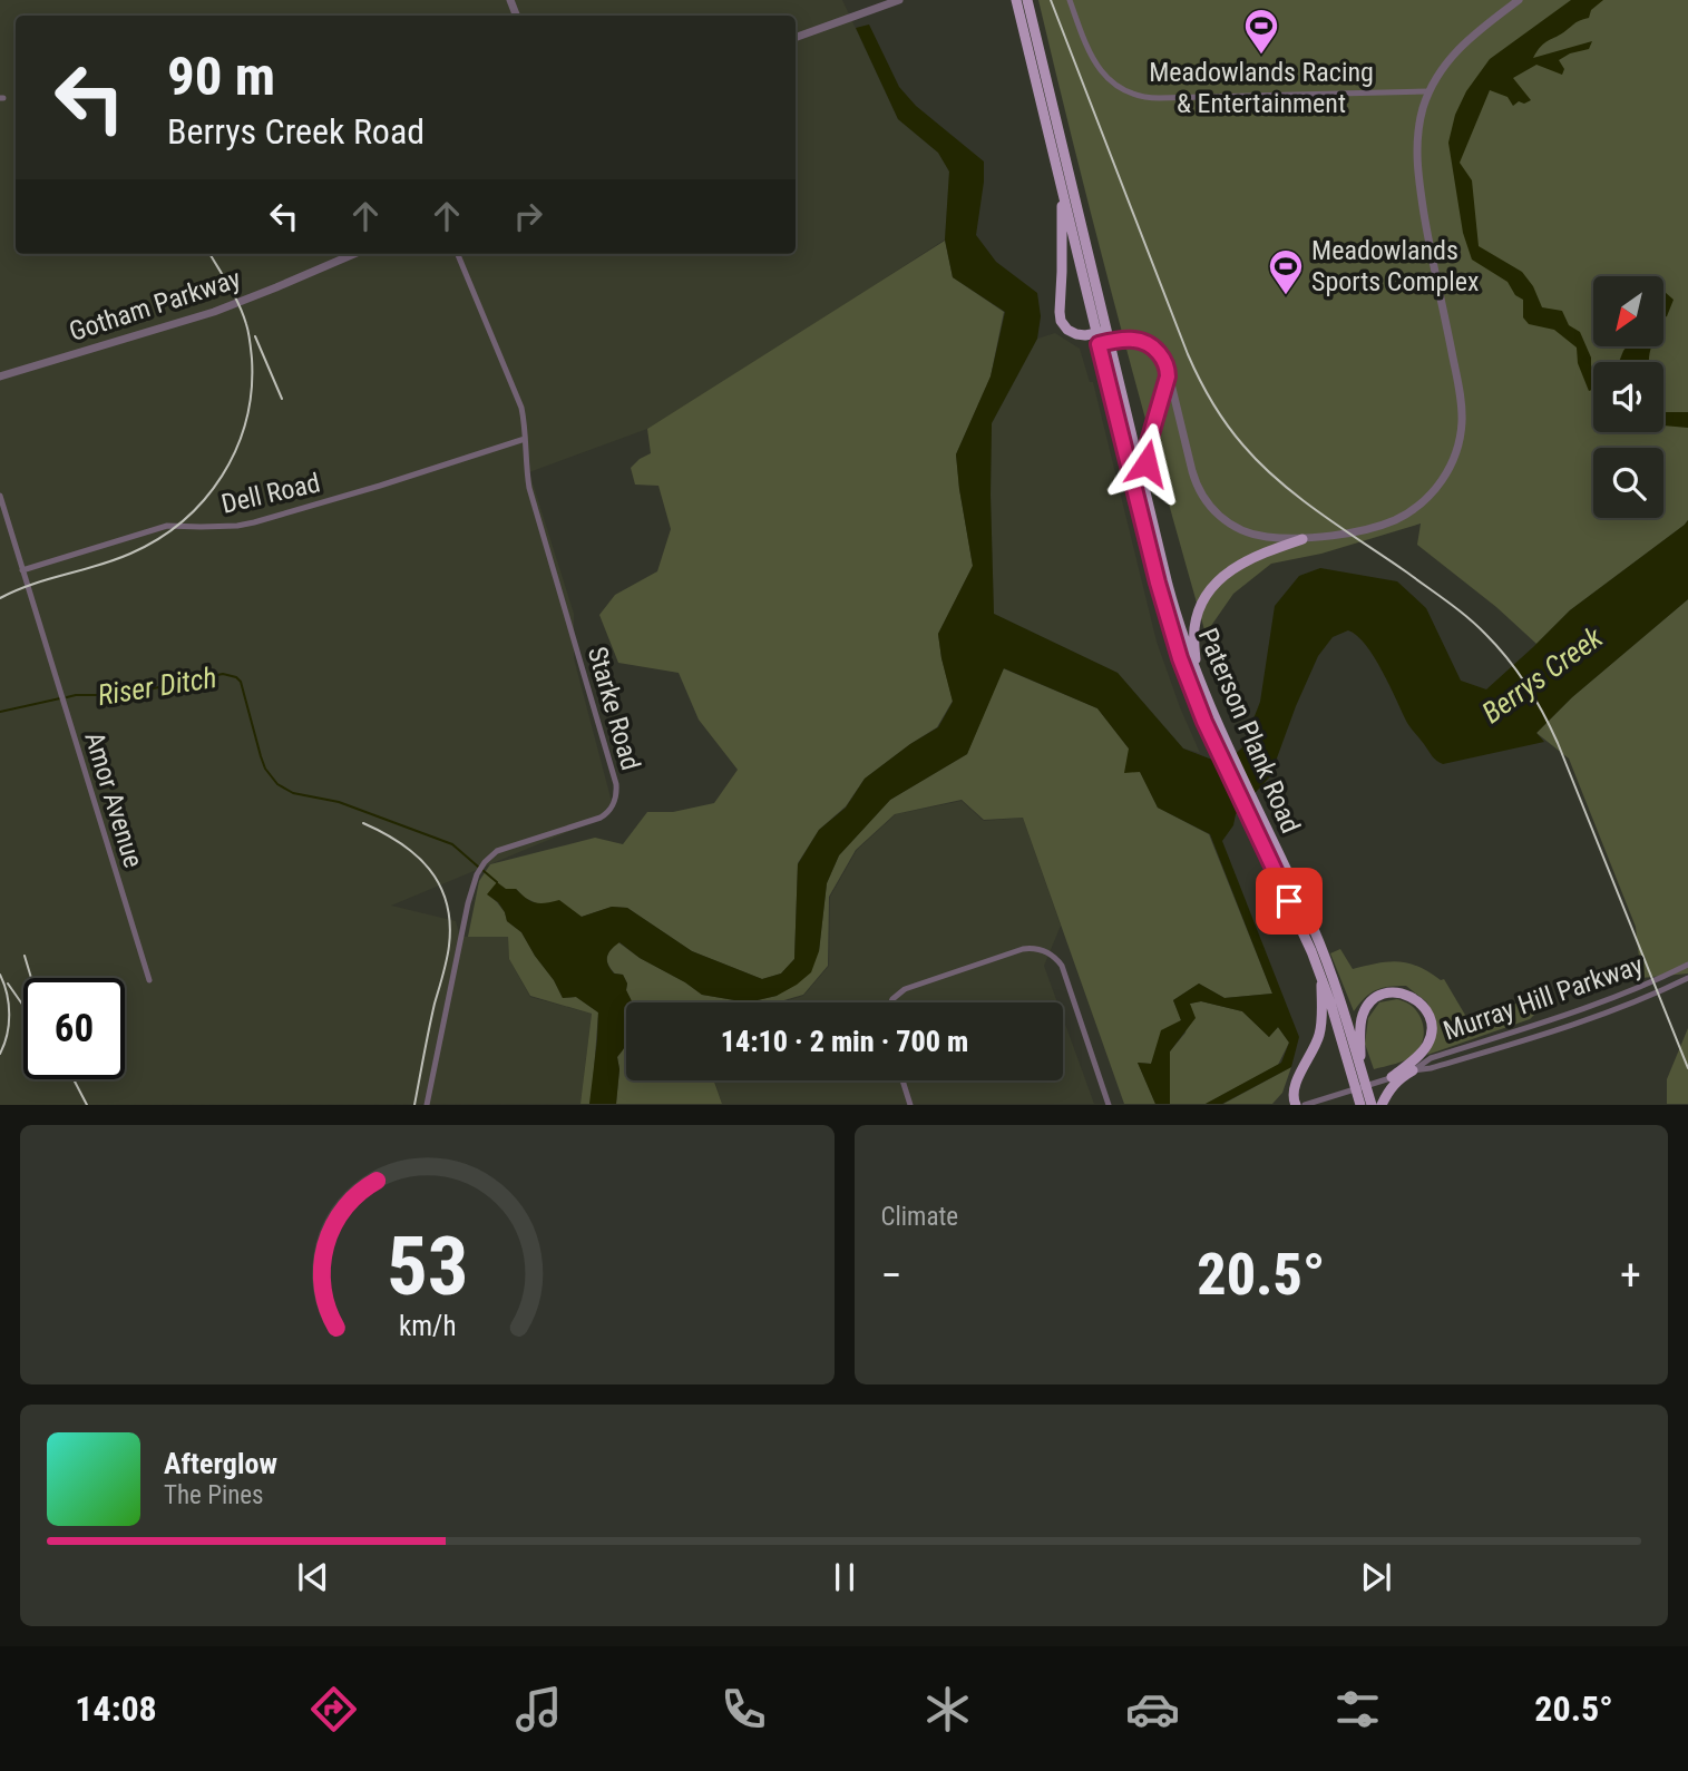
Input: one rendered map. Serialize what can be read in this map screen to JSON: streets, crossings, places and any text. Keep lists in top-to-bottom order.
{
  "streets": {
    "main road": ["Paterson Plank Road"],
    "street": [
      "Gotham Parkway",
      "Dell Road",
      "Starke Road",
      "Amor Avenue",
      "Murray Hill Parkway"
    ]
  },
  "crossings": [
    ["Dell Road", "Starke Road"],
    ["Dell Road", "Amor Avenue"],
    ["Paterson Plank Road", "Murray Hill Parkway"]
  ],
  "water": ["Berrys Creek", "Riser Ditch"],
  "places": {
    "sports": ["Meadowlands Racing & Entertainment", "Meadowlands Sports Complex"]
  },
  "north": "bottom left",
  "page": {
    "turn": ["90 m", "Berrys Creek Road"],
    "limit": "60",
    "trip": "14:10 · 2 min · 700 m",
    "tile": "Climate",
    "heat": ["−", "20.5°", "+"],
    "song": ["Afterglow", "The Pines"],
    "tabs": ["14:08", "20.5°"],
    "gauge": ["53", "km/h"]
  }
}
